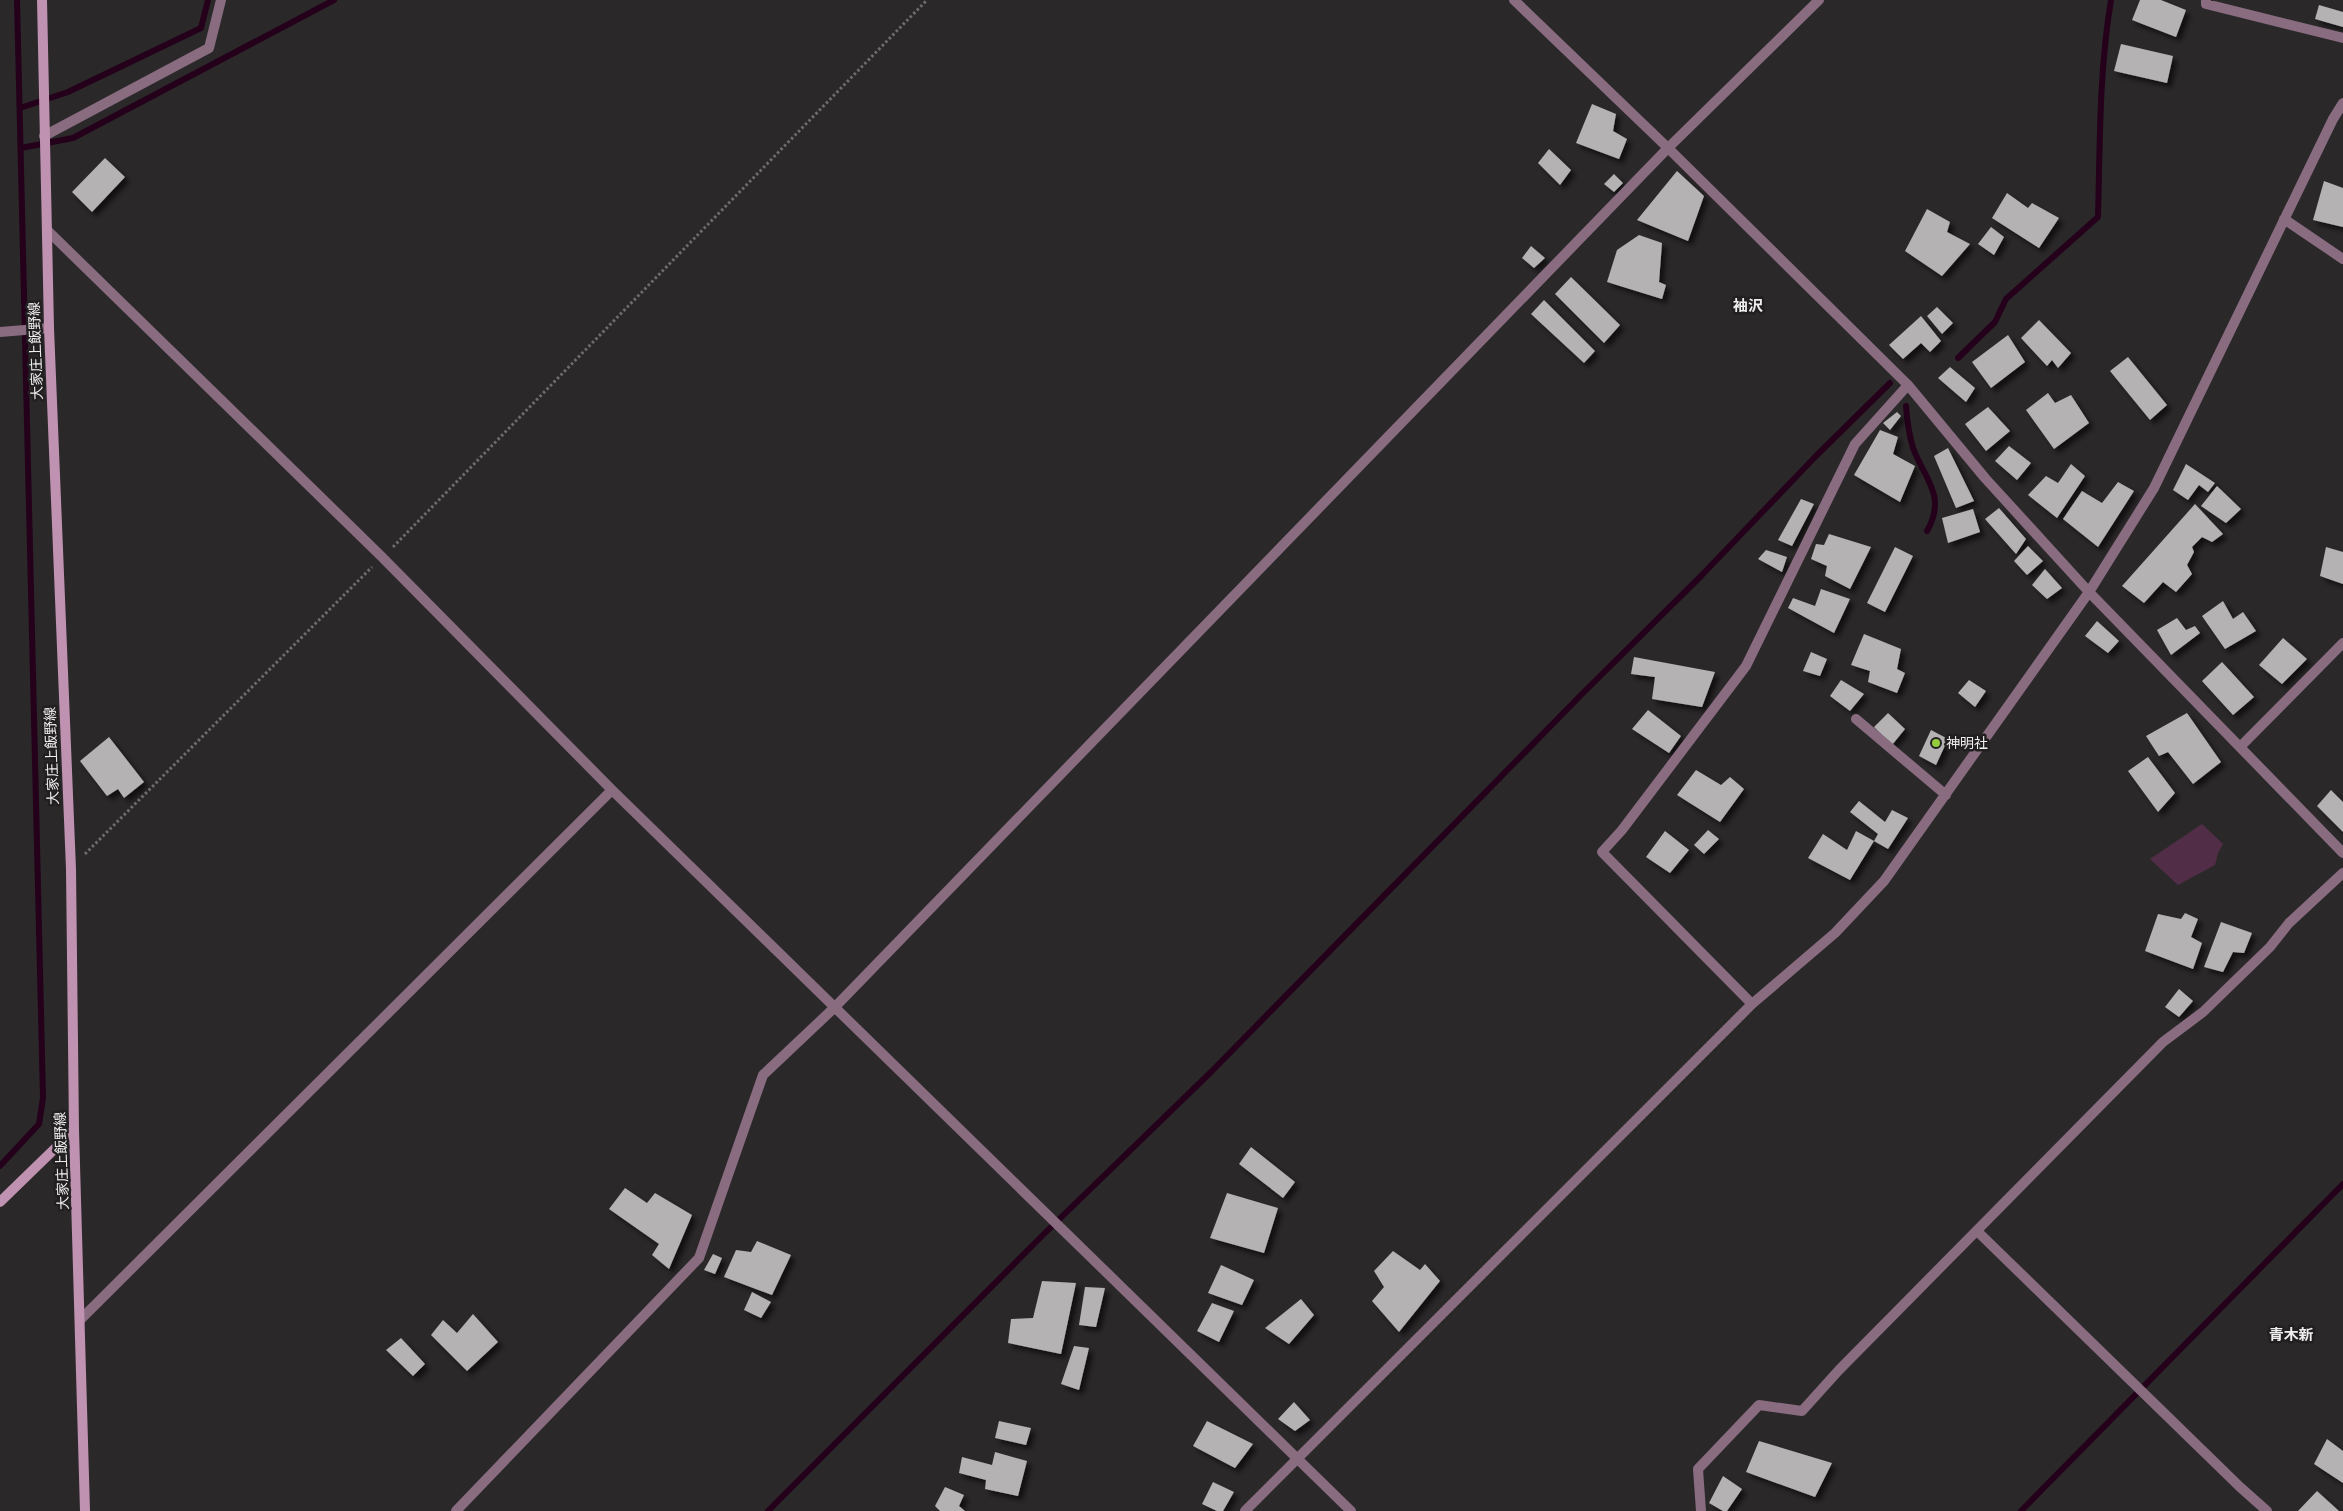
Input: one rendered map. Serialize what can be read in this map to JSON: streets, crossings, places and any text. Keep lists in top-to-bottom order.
{
  "streets": {
    "main road": ["大家庄上飯野線"]
  },
  "districts": ["袖沢", "青木新"],
  "places": ["神明社"]
}
